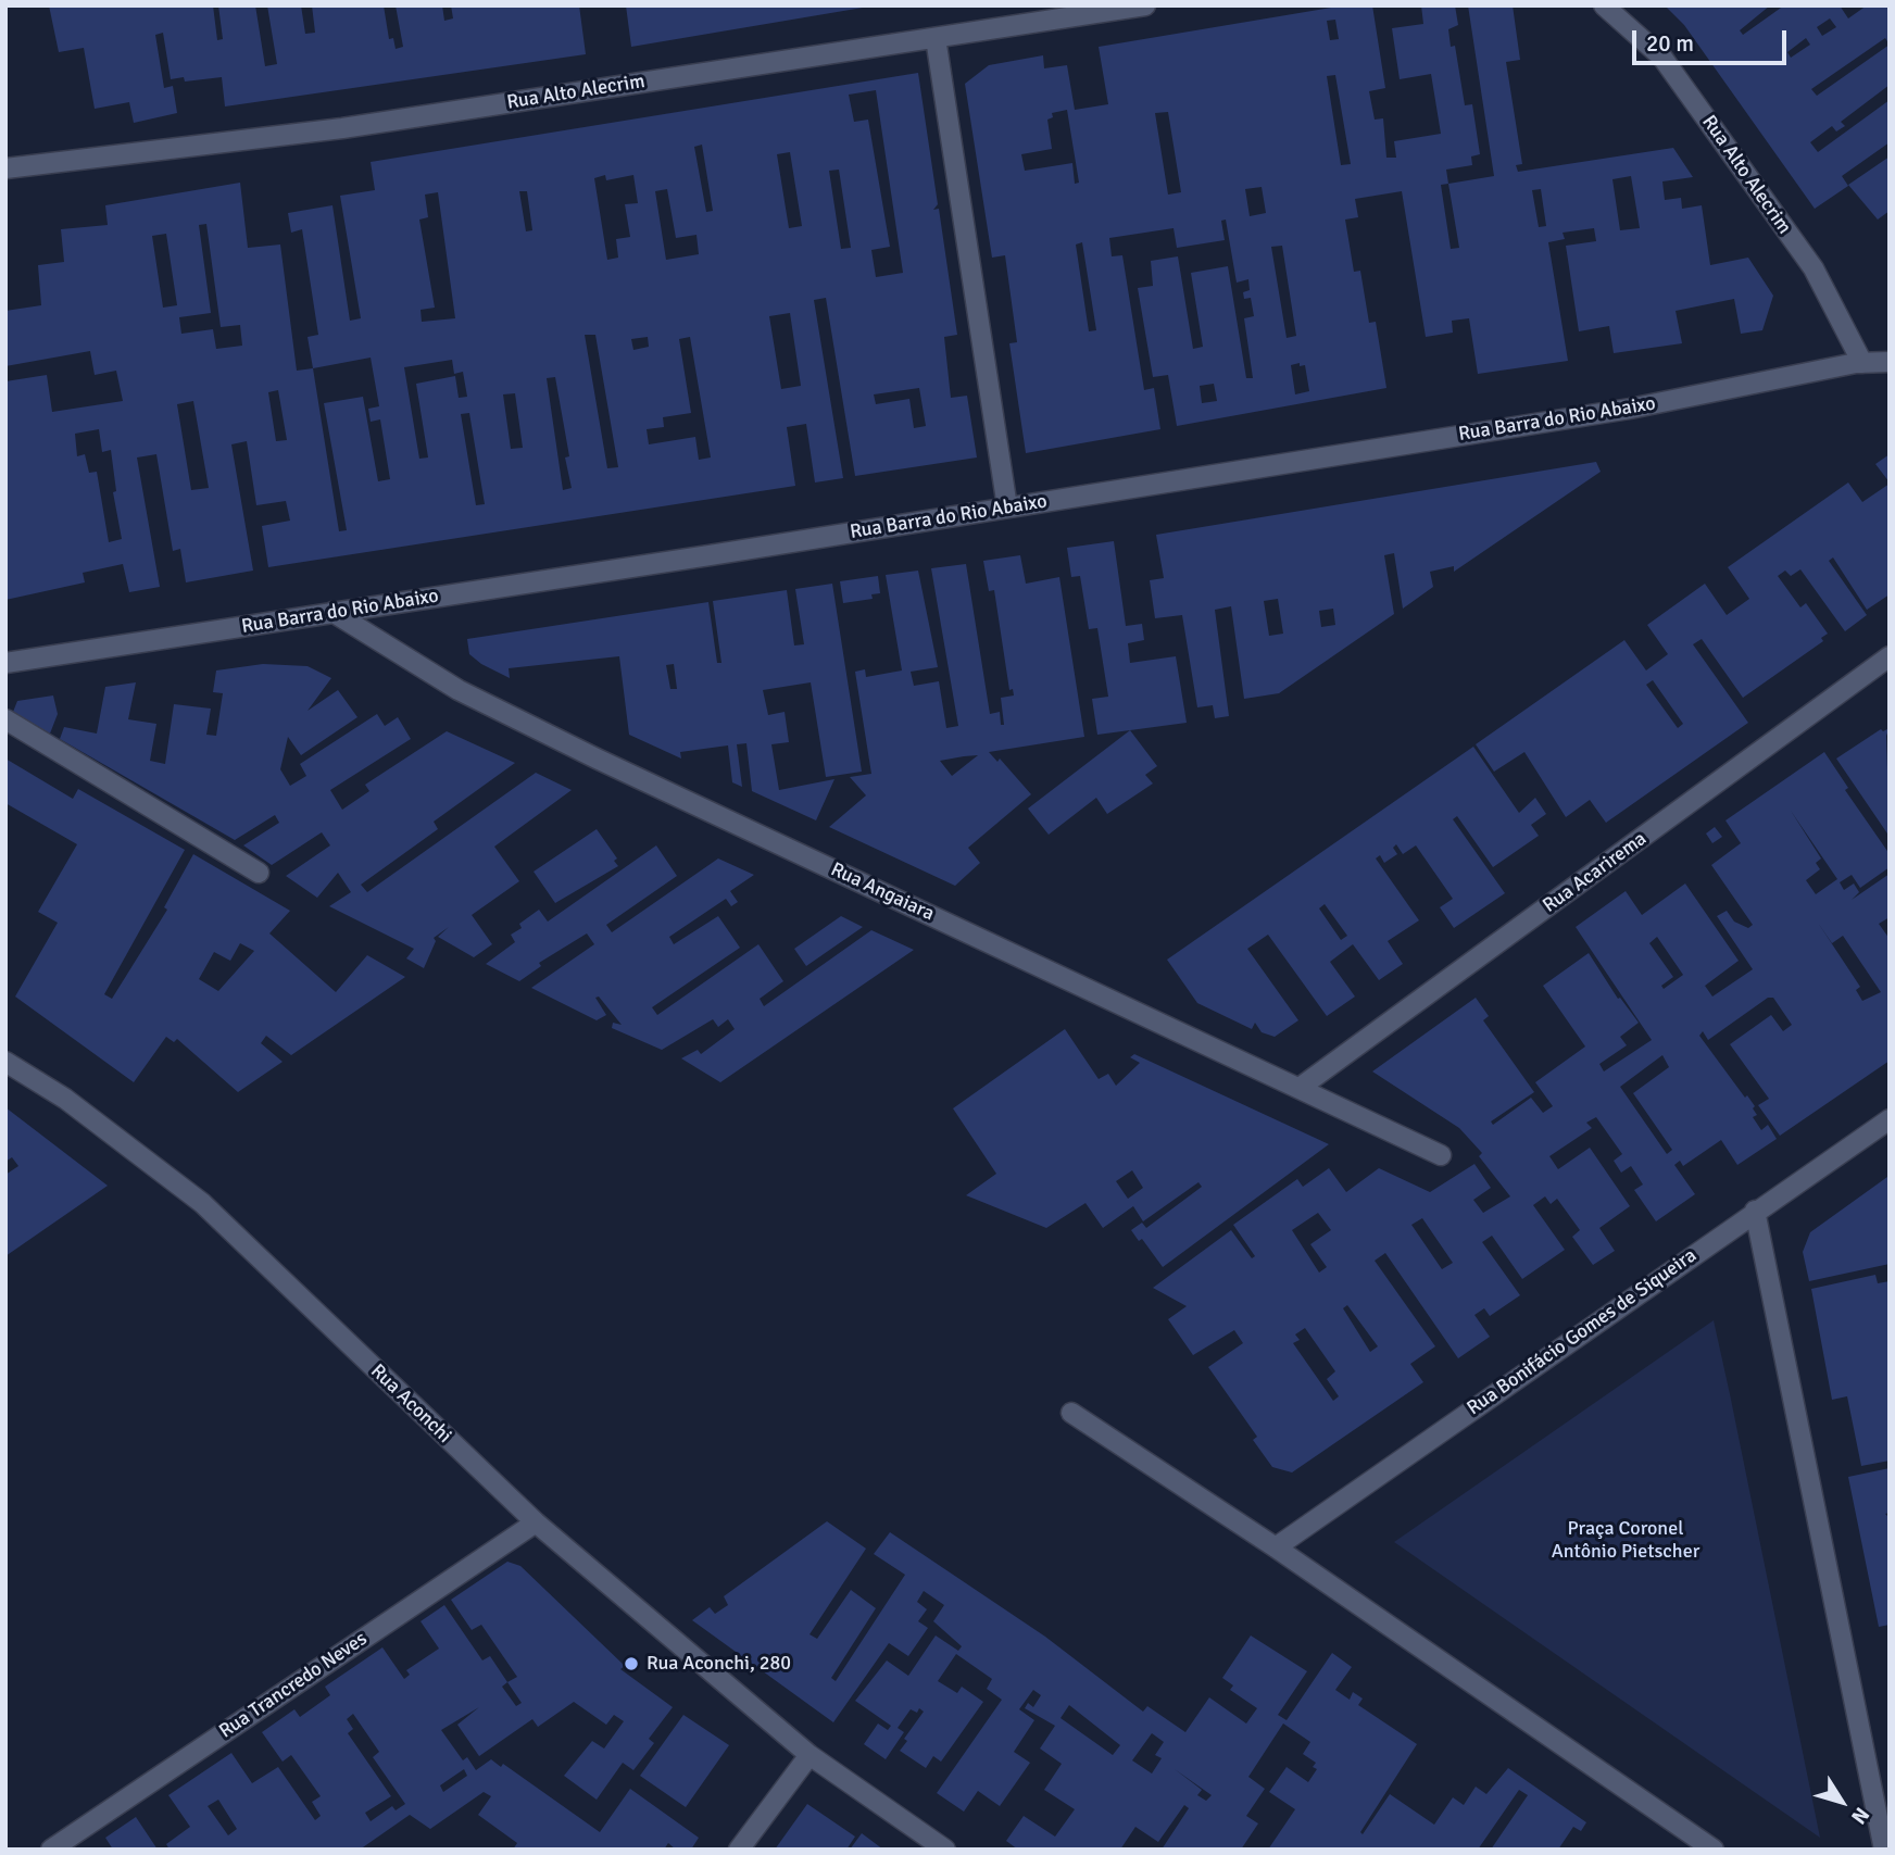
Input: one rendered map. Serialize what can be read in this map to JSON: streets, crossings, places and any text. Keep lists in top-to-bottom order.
{
  "streets": {
    "street": [
      "Rua Alto Alecrim",
      "Rua Barra do Rio Abaixo",
      "Rua Acarirema",
      "Rua Angaiara",
      "Rua Bonifácio Gomes de Siqueira",
      "Rua Aconchi",
      "Rua Trancredo Neves"
    ]
  },
  "crossings": [
    ["Rua Alto Alecrim", "Rua Barra do Rio Abaixo"],
    ["Rua Barra do Rio Abaixo", "Rua Angaiara"],
    ["Rua Acarirema", "Rua Angaiara"],
    ["Rua Aconchi", "Rua Trancredo Neves"]
  ],
  "parks": ["Praça Coronel Antônio Pietscher"],
  "places": ["Rua Aconchi, 280"],
  "scale_bar": "20 m",
  "north": "bottom right"
}
